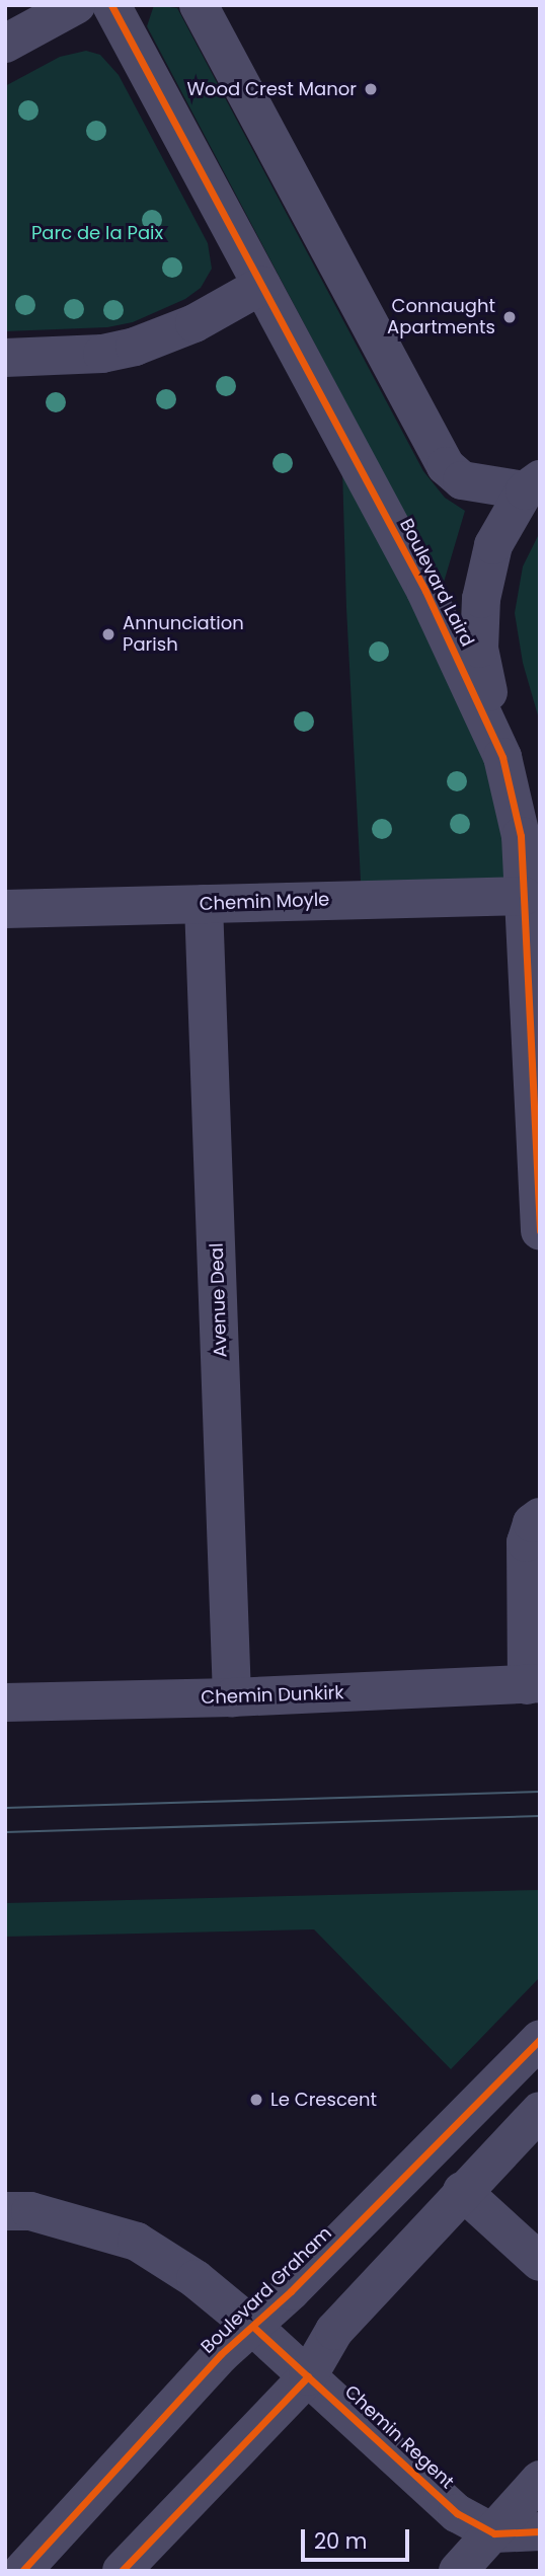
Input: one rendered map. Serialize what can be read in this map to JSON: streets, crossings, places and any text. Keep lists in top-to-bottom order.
{
  "streets": {
    "street": [
      "Boulevard Laird",
      "Chemin Moyle",
      "Avenue Deal",
      "Chemin Dunkirk",
      "Boulevard Graham",
      "Chemin Regent"
    ]
  },
  "crossings": [
    ["Boulevard Laird", "Chemin Moyle"],
    ["Chemin Moyle", "Avenue Deal"],
    ["Avenue Deal", "Chemin Dunkirk"],
    ["Boulevard Graham", "Chemin Regent"]
  ],
  "parks": ["Parc de la Paix"],
  "places": [
    "Wood Crest Manor",
    "Connaught Apartments",
    "Annunciation Parish",
    "Le Crescent"
  ],
  "scale_bar": "20 m"
}
